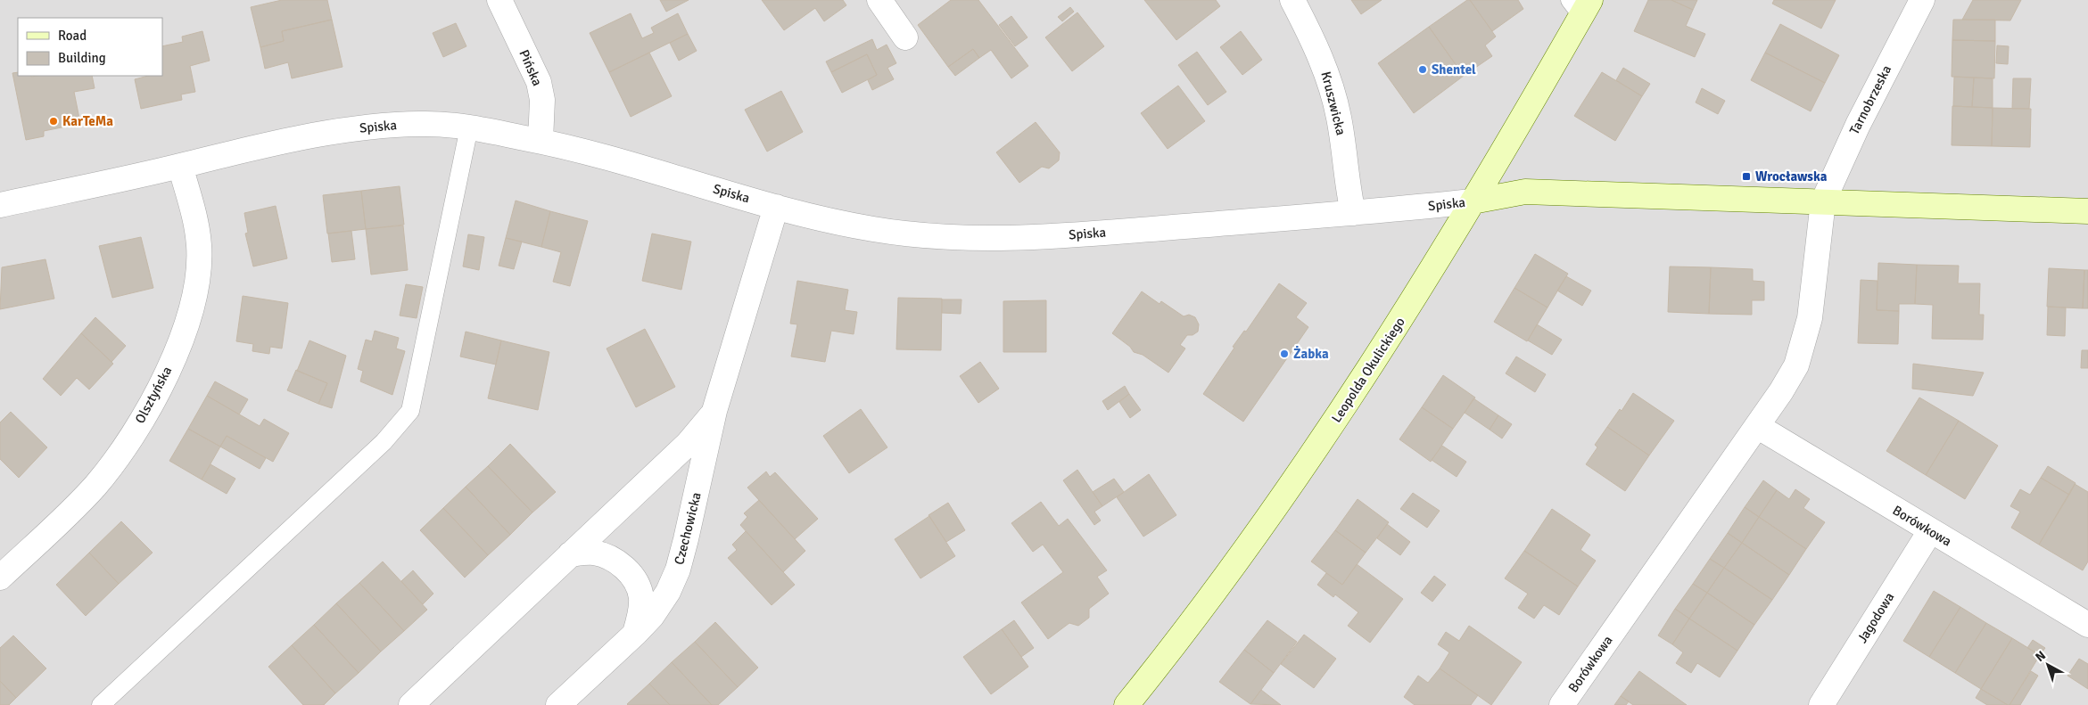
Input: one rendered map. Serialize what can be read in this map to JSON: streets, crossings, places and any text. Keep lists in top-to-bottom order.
{
  "streets": {
    "street": [
      "Pińska",
      "Tarnobrzeska",
      "Kruszwicka",
      "Spiska",
      "Leopolda Okulickiego",
      "Olsztyńska",
      "Borówkowa",
      "Czechowicka",
      "Jagodowa"
    ]
  },
  "crossings": [
    ["Pińska", "Spiska"],
    ["Tarnobrzeska", "Borówkowa"],
    ["Kruszwicka", "Spiska"],
    ["Spiska", "Leopolda Okulickiego"],
    ["Spiska", "Olsztyńska"],
    ["Spiska", "Czechowicka"],
    ["Borówkowa", "Jagodowa"]
  ],
  "places": {
    "other": ["Shentel", "KarTeMa", "Żabka"],
    "transit": ["Wrocławska"]
  },
  "legend": ["Road", "Building"],
  "north": "top left"
}
